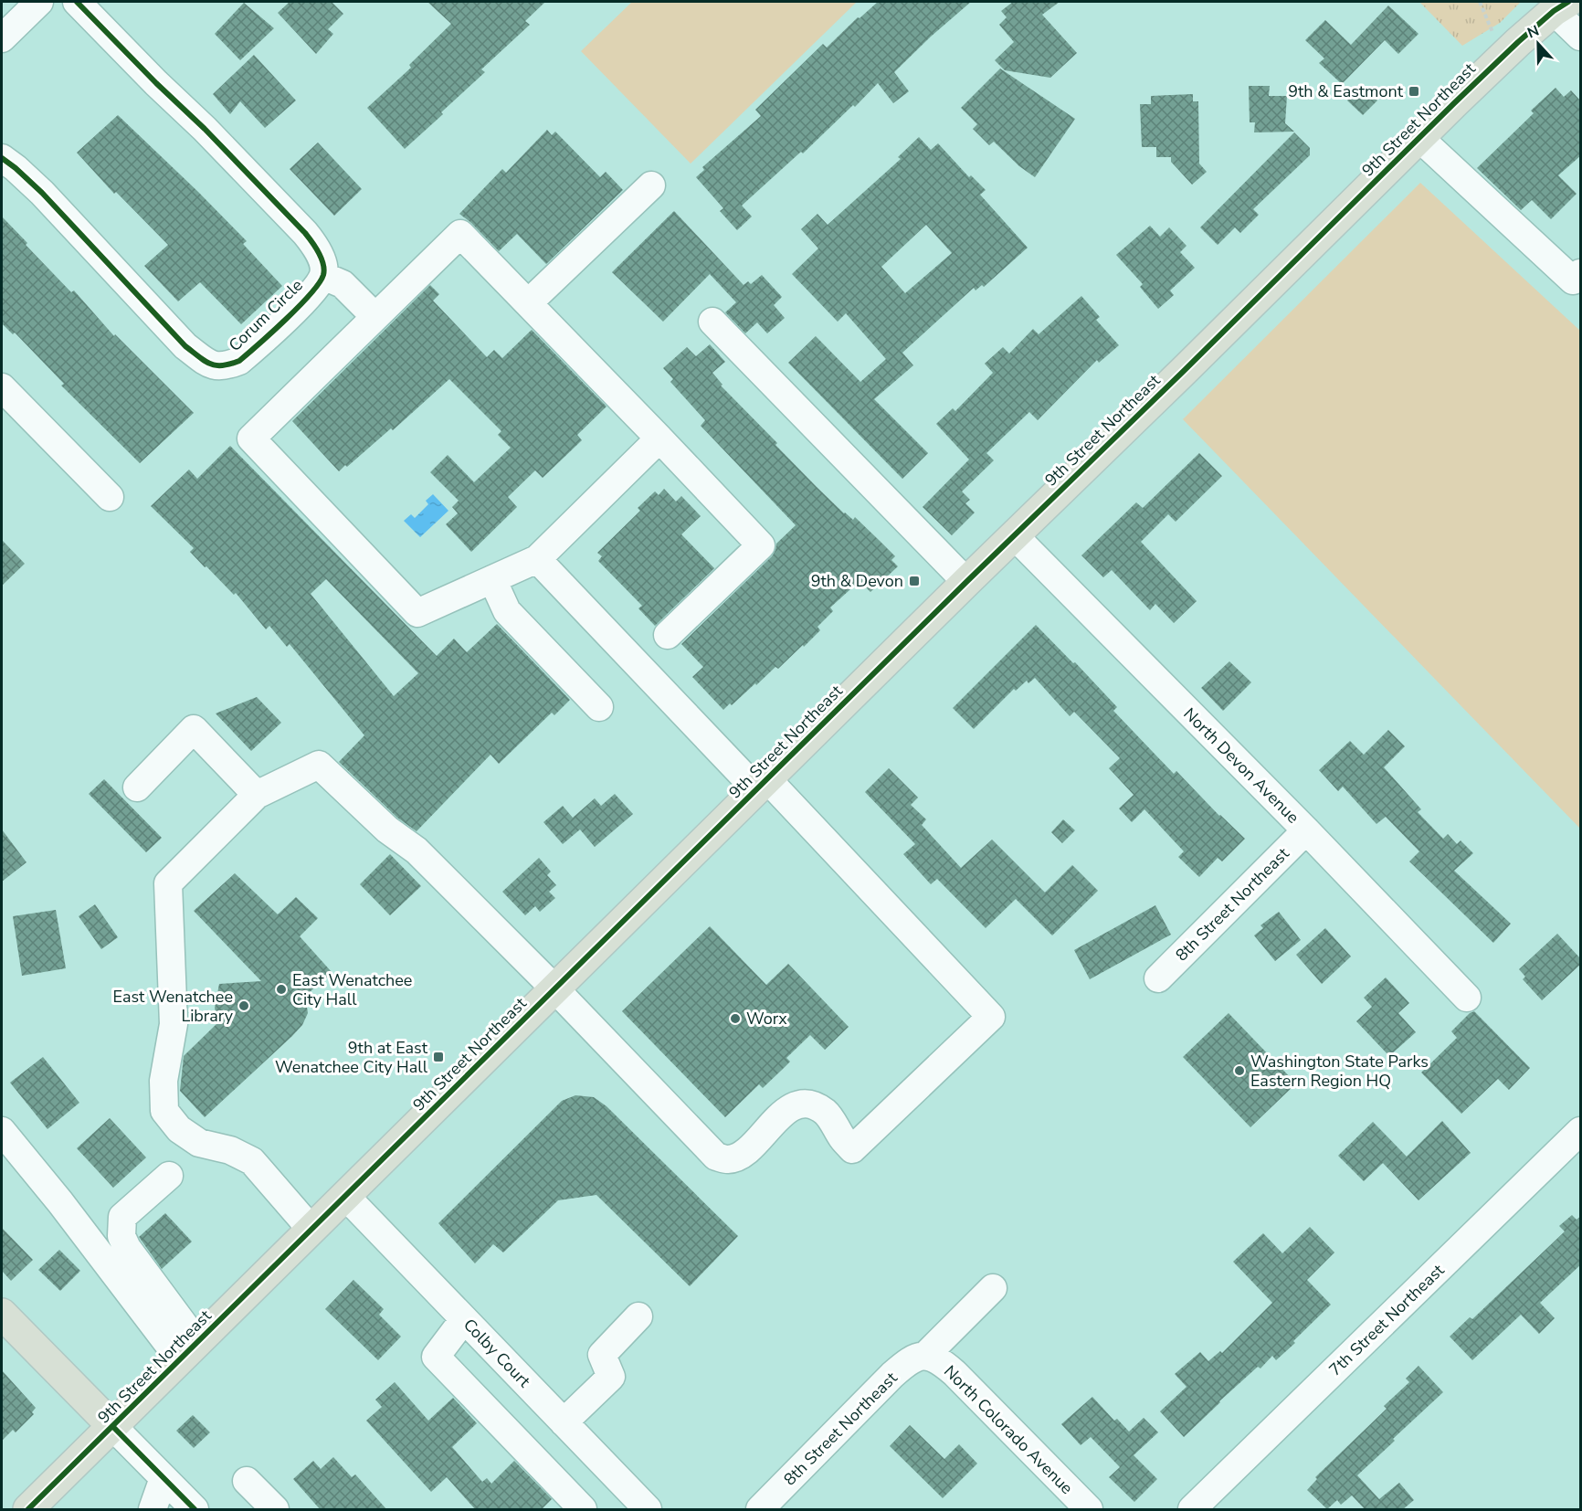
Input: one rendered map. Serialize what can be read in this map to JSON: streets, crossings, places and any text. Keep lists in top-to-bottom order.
{
  "streets": {
    "main road": ["9th Street Northeast"],
    "street": [
      "Corum Circle",
      "North Devon Avenue",
      "8th Street Northeast",
      "7th Street Northeast",
      "Colby Court",
      "North Colorado Avenue"
    ]
  },
  "crossings": [
    ["9th Street Northeast", "North Devon Avenue"],
    ["9th Street Northeast", "Colby Court"],
    ["North Devon Avenue", "8th Street Northeast"],
    ["8th Street Northeast", "North Colorado Avenue"]
  ],
  "places": {
    "transit": ["9th & Eastmont", "9th & Devon", "9th at East Wenatchee City Hall"],
    "other": [
      "East Wenatchee City Hall",
      "East Wenatchee Library",
      "Worx",
      "Washington State Parks Eastern Region HQ"
    ]
  },
  "north": "top"
}
